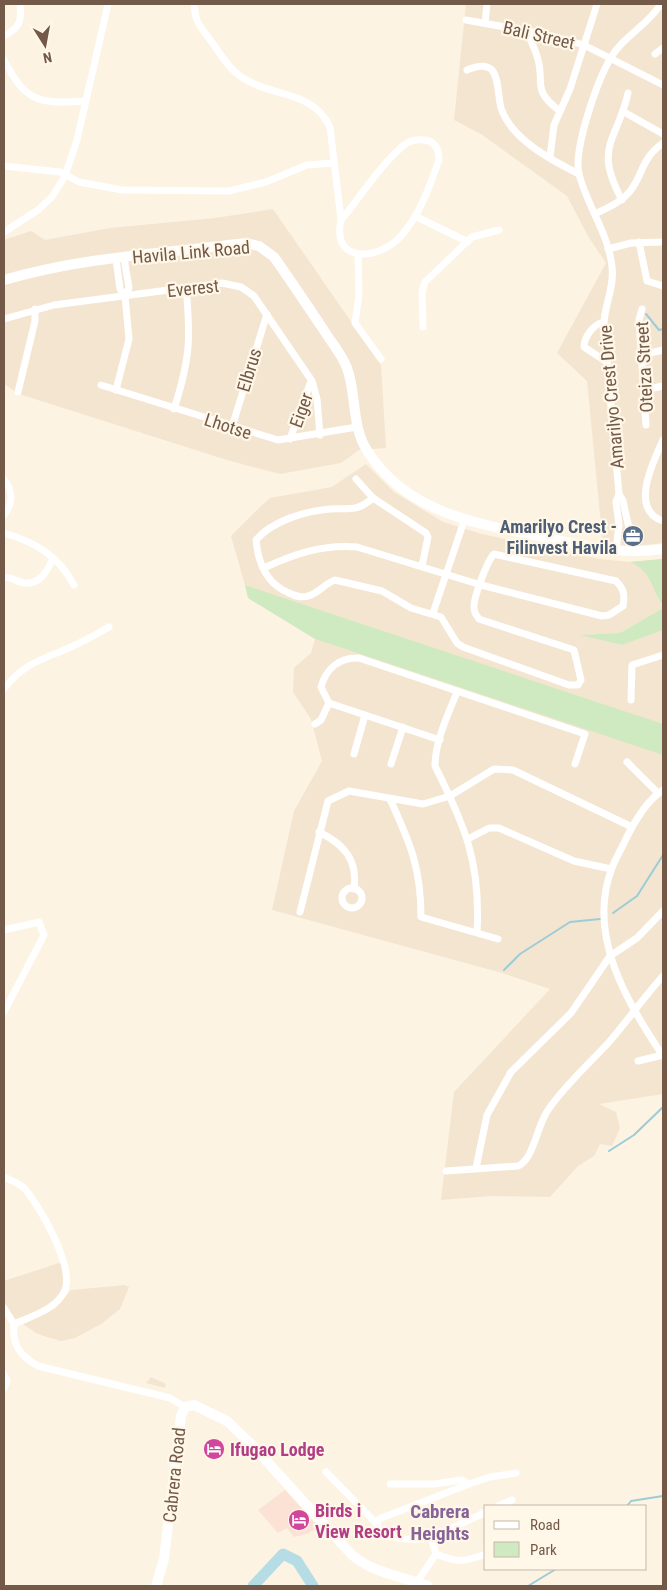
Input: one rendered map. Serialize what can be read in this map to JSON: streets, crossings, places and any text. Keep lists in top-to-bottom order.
{
  "streets": {
    "street": [
      "Bali Street",
      "Havila Link Road",
      "Everest",
      "Oteiza Street",
      "Elbrus",
      "Amarilyo Crest Drive",
      "Eiger",
      "Lhotse",
      "Cabrera Road"
    ]
  },
  "crossings": [
    ["Bali Street", "Amarilyo Crest Drive"],
    ["Havila Link Road", "Amarilyo Crest Drive"],
    ["Havila Link Road", "Lhotse"],
    ["Everest", "Elbrus"],
    ["Everest", "Eiger"],
    ["Everest", "Lhotse"],
    ["Elbrus", "Lhotse"],
    ["Eiger", "Lhotse"]
  ],
  "districts": ["Cabrera Heights"],
  "places": {
    "office": ["Amarilyo Crest - Filinvest Havila"],
    "hotel": ["Ifugao Lodge", "Birds i View Resort"]
  },
  "legend": ["Road", "Park"],
  "north": "bottom"
}
